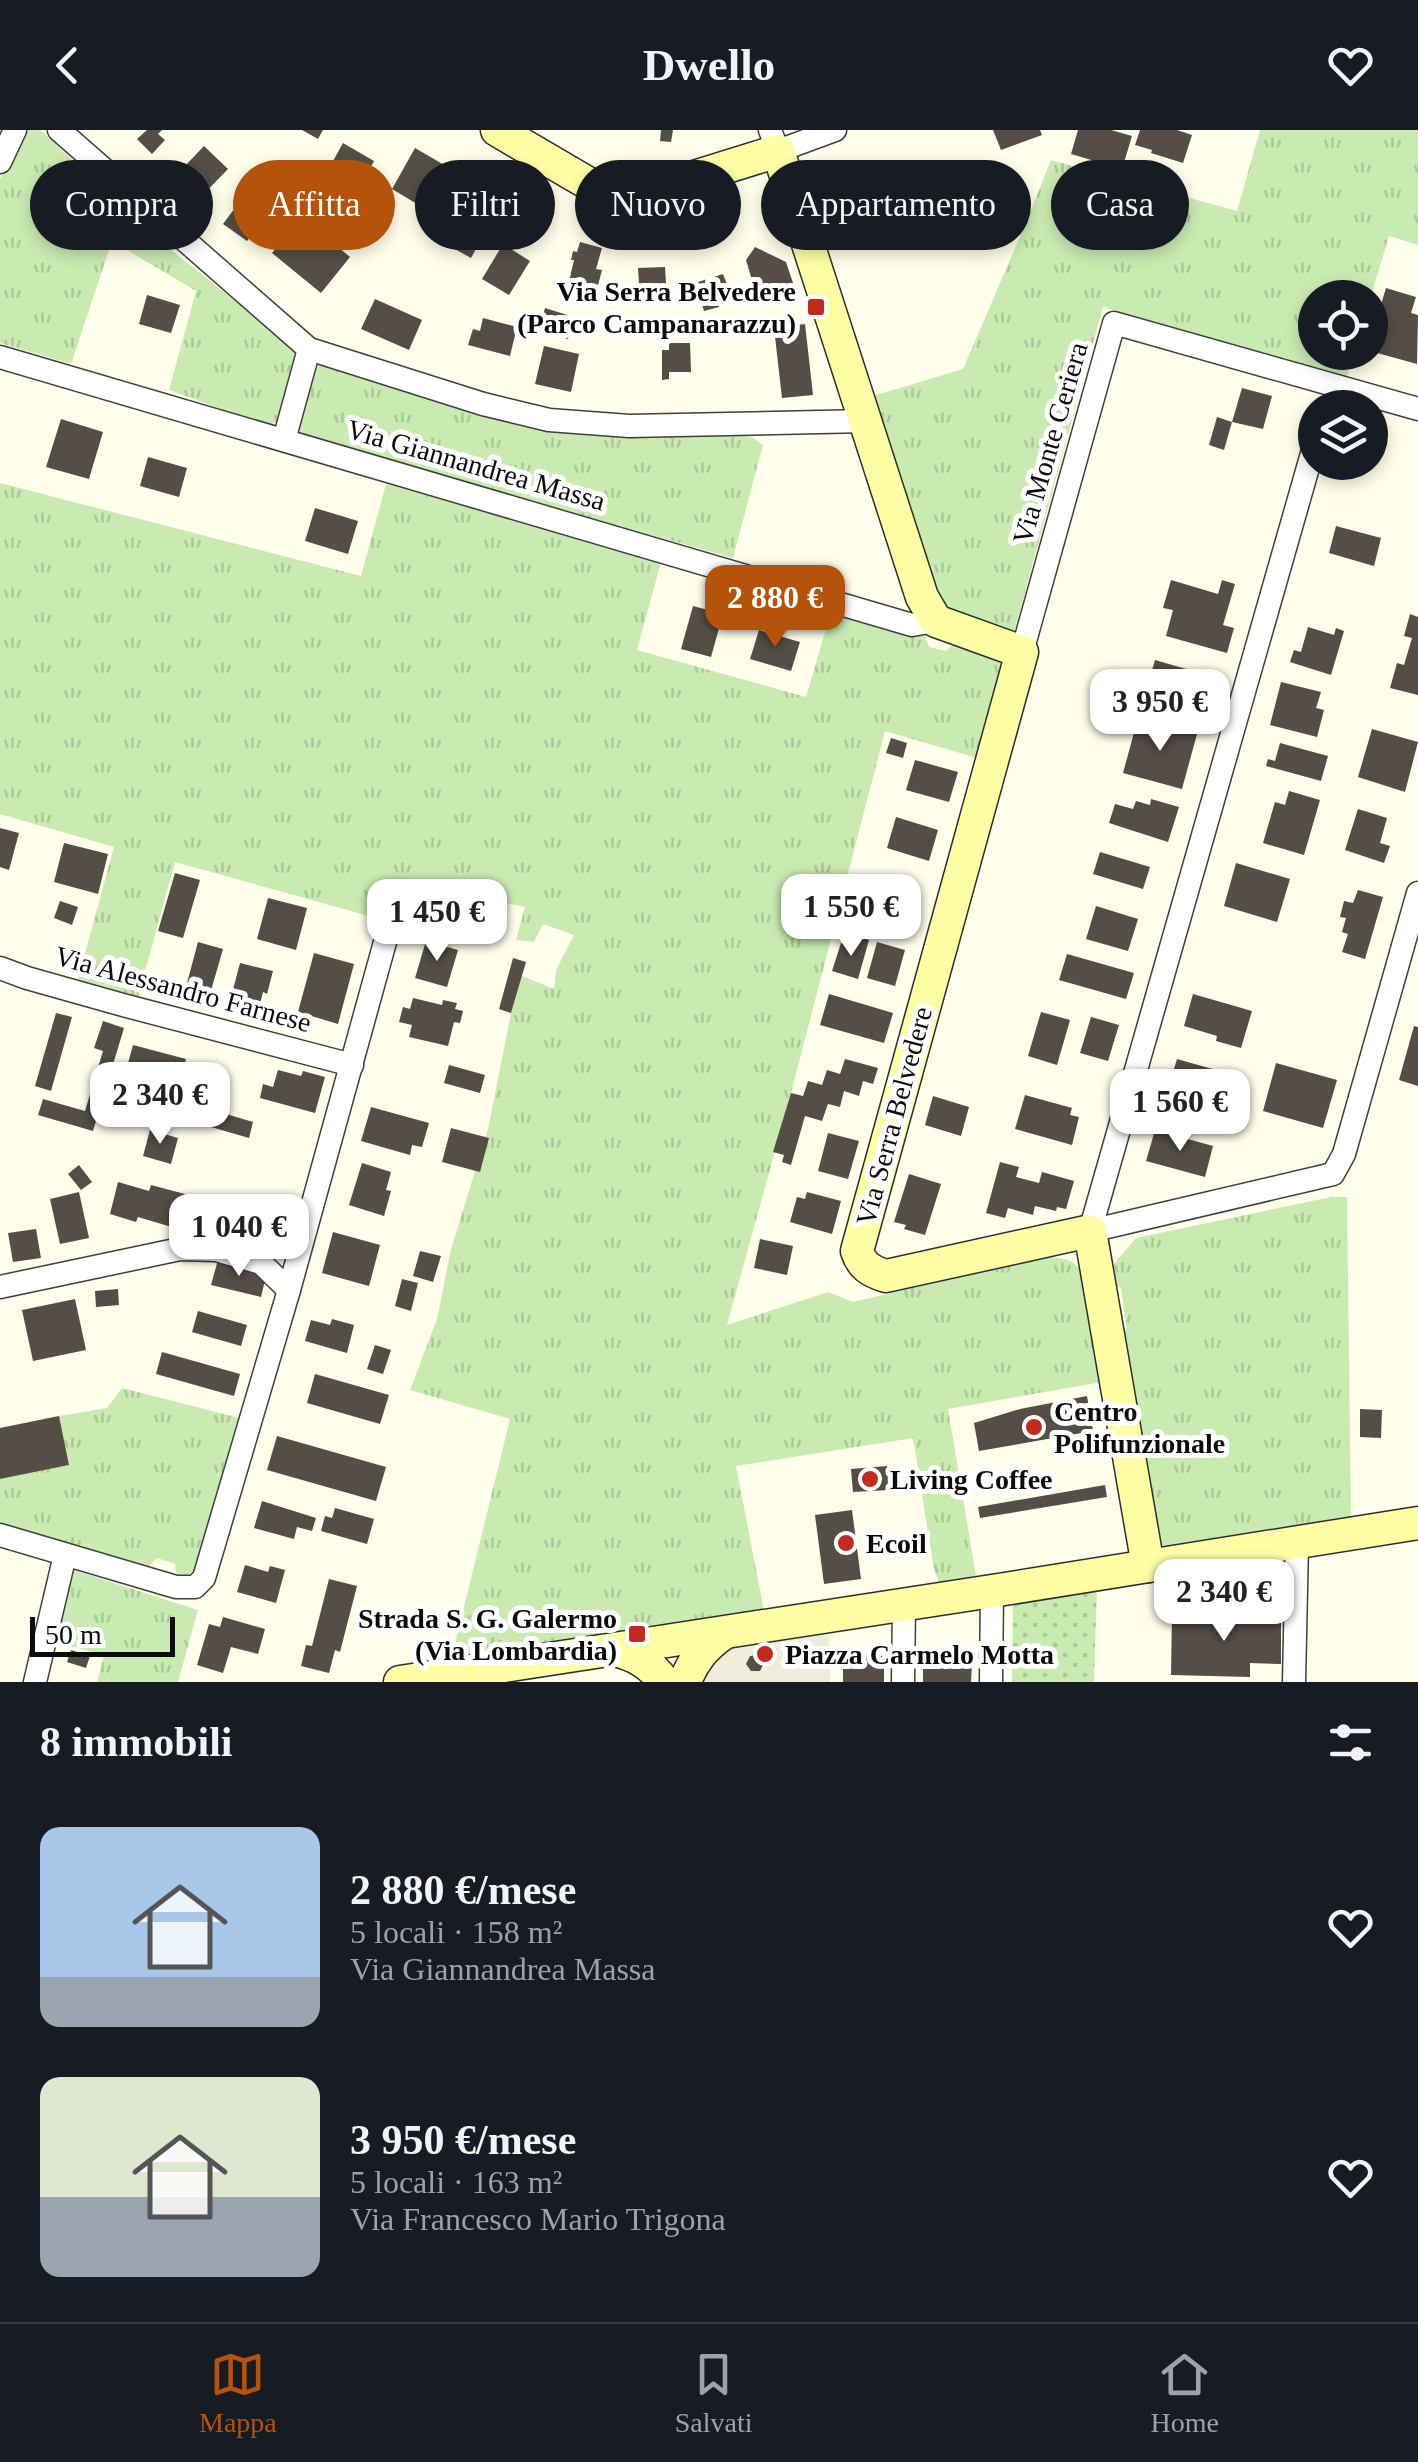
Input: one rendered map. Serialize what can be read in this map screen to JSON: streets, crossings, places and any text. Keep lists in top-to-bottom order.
{
  "streets": {
    "street": [
      "Via Monte Ceriera",
      "Via Giannandrea Massa",
      "Via Alessandro Farnese",
      "Via Serra Belvedere"
    ]
  },
  "crossings": [
    ["Via Monte Ceriera", "Via Serra Belvedere"]
  ],
  "places": {
    "transit": ["Via Serra Belvedere (Parco Campanarazzu)", "Strada S. G. Galermo (Via Lombardia)"],
    "other": [
      "Centro Polifunzionale",
      "Living Coffee",
      "Ecoil",
      "Piazza Carmelo Motta"
    ]
  },
  "scale_bar": "50 m",
  "page": {
    "header": "Dwello",
    "chip": [
      "Compra",
      "Affitta",
      "Filtri",
      "Nuovo",
      "Appartamento",
      "Casa"
    ],
    "price": [
      "2 880 €",
      "3 950 €",
      "1 550 €",
      "1 450 €",
      "2 340 €",
      "1 560 €",
      "1 040 €",
      "2 340 €"
    ],
    "scale": "50 m",
    "heading": "8 immobili",
    "list": [
      {
        "name": "2 880 €/mese",
        "note": "5 locali · 158 m² · Via Giannandrea Massa"
      },
      {
        "name": "3 950 €/mese",
        "note": "5 locali · 163 m² · Via Francesco Mario Trigona"
      }
    ],
    "tabs": ["Mappa", "Salvati", "Home"]
  }
}
